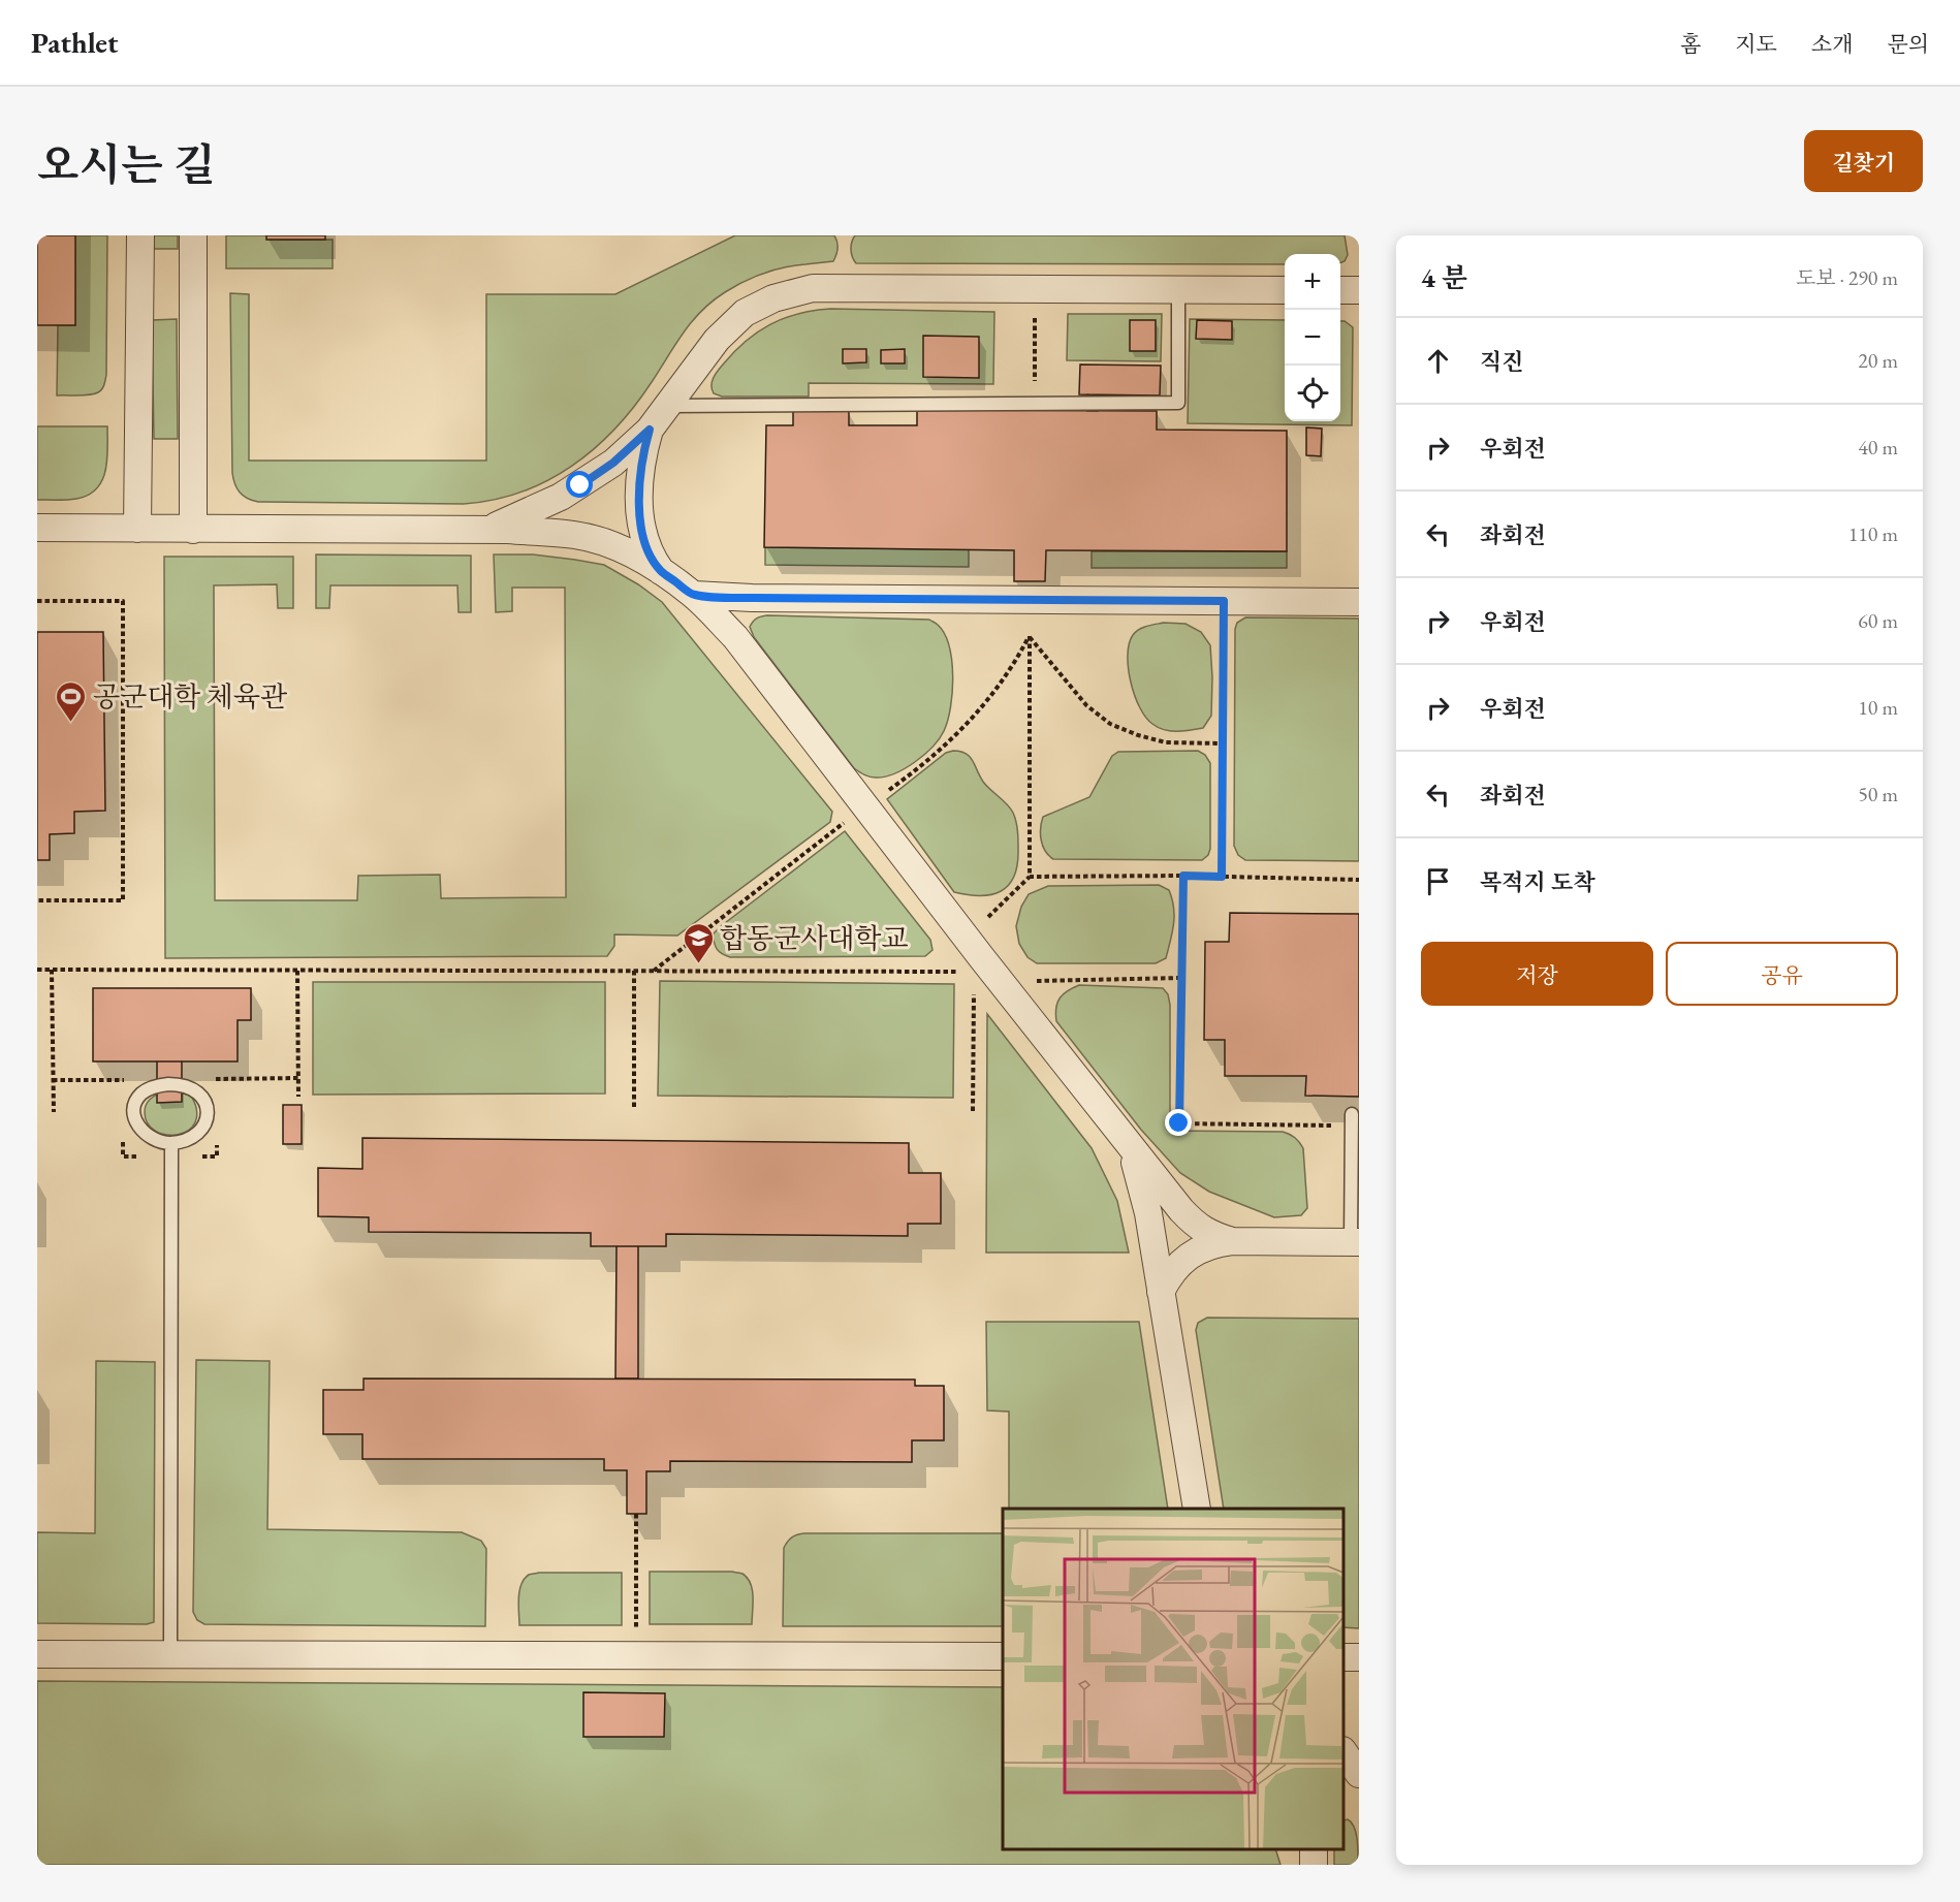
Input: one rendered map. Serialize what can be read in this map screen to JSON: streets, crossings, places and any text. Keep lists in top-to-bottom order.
{
  "places": {
    "sports": ["공군대학 체육관"],
    "school or university": ["합동군사대학교"]
  },
  "page": {
    "header": "Pathlet",
    "nav": [
      "홈",
      "지도",
      "소개",
      "문의"
    ],
    "title": "오시는 길",
    "buttons": [
      "길찾기",
      ["저장", "공유"]
    ],
    "heading": ["4 분", "도보 · 290 m"],
    "map_buttons": ["+", "−"],
    "list": [
      ["직진", "20 m"],
      ["우회전", "40 m"],
      ["좌회전", "110 m"],
      ["우회전", "60 m"],
      ["우회전", "10 m"],
      ["좌회전", "50 m"],
      "목적지 도착"
    ]
  }
}
